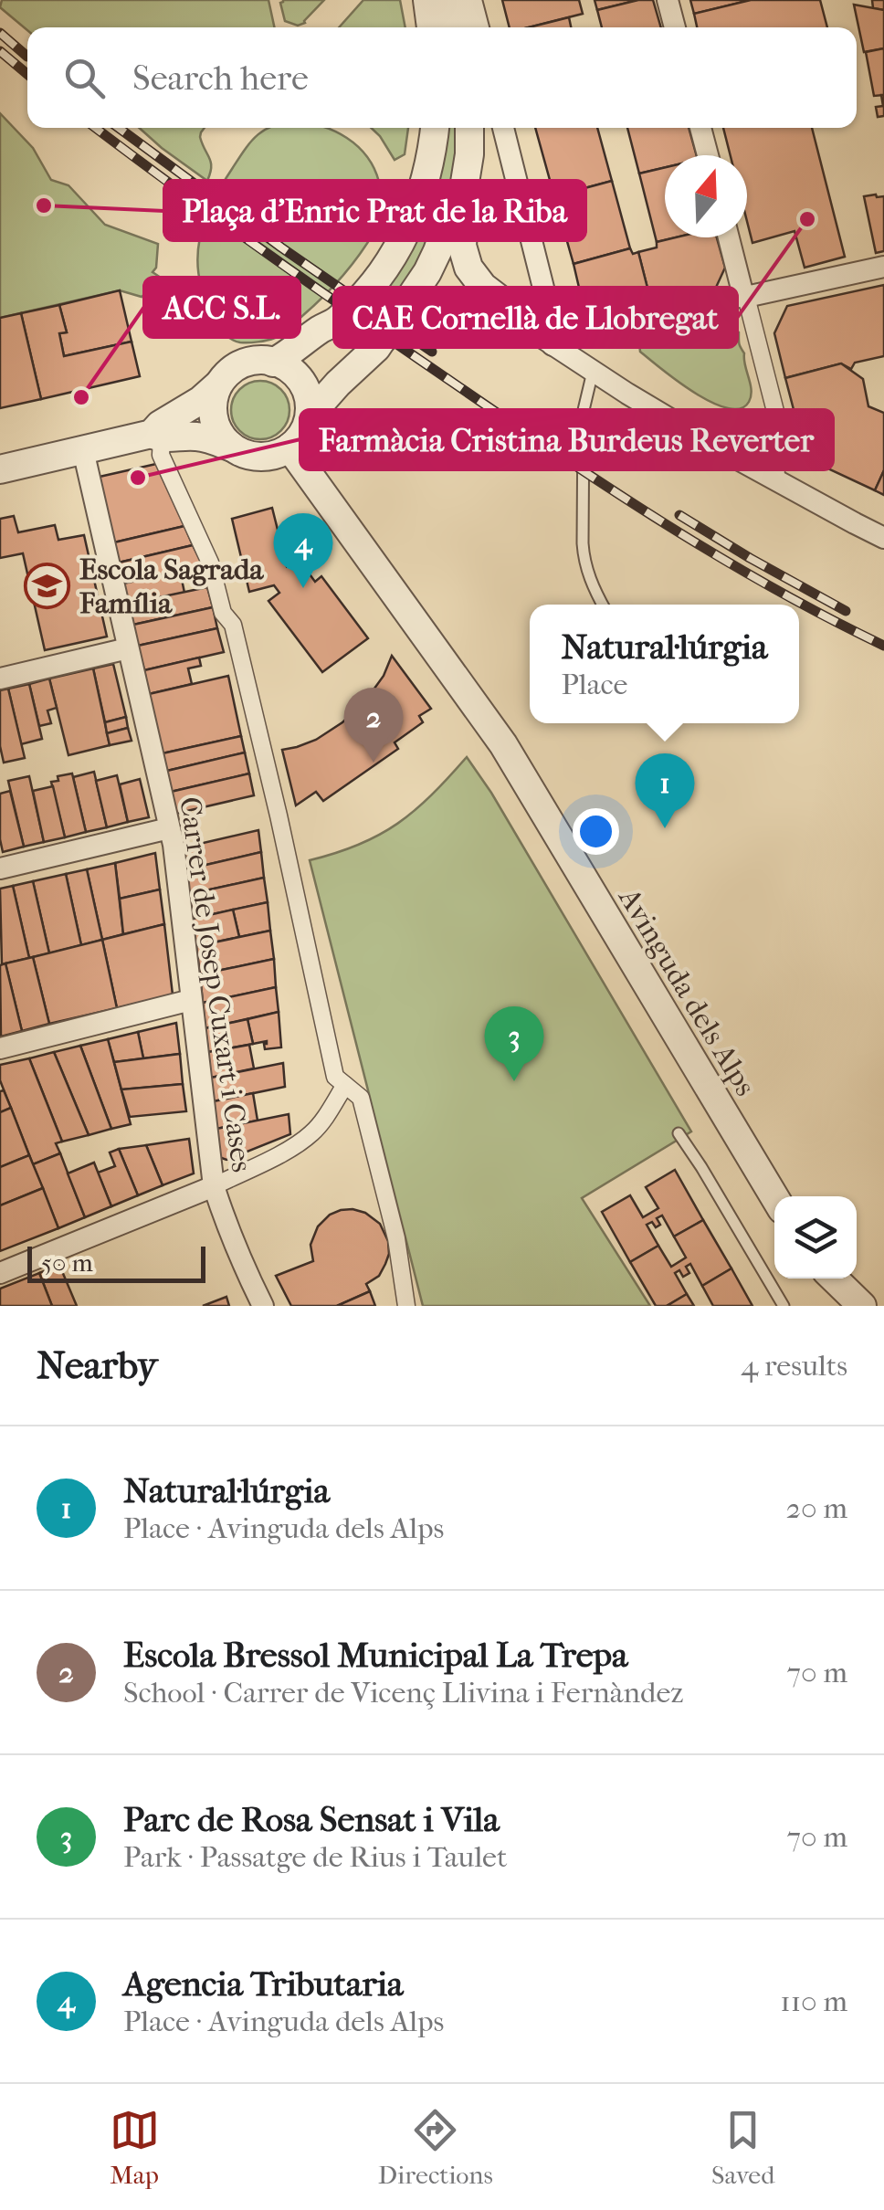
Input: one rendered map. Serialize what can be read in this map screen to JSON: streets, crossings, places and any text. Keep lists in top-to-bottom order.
{
  "streets": {
    "street": ["Carrer de Josep Cuxart i Cases", "Avinguda dels Alps"]
  },
  "places": {
    "other": [
      "Plaça d'Enric Prat de la Riba",
      "CAE Cornellà de Llobregat",
      "ACC S.L.",
      "Farmàcia Cristina Burdeus Reverter"
    ],
    "school or university": ["Escola Sagrada Família"]
  },
  "scale_bar": "50 m",
  "north": "top",
  "page": {
    "search": "Search here",
    "pins": [
      "4",
      "2",
      "1",
      "3"
    ],
    "popup": ["Natural·lúrgia", "Place"],
    "scale": "50 m",
    "heading": ["Nearby", "4 results"],
    "list": [
      {
        "mark": "1",
        "name": "Natural·lúrgia",
        "note": "Place · Avinguda dels Alps",
        "value": "20 m"
      },
      {
        "mark": "2",
        "name": "Escola Bressol Municipal La Trepa",
        "note": "School · Carrer de Vicenç Llivina i Fernàndez",
        "value": "70 m"
      },
      {
        "mark": "3",
        "name": "Parc de Rosa Sensat i Vila",
        "note": "Park · Passatge de Rius i Taulet",
        "value": "70 m"
      },
      {
        "mark": "4",
        "name": "Agencia Tributaria",
        "note": "Place · Avinguda dels Alps",
        "value": "110 m"
      }
    ],
    "nav": ["Map", "Directions", "Saved"]
  }
}
